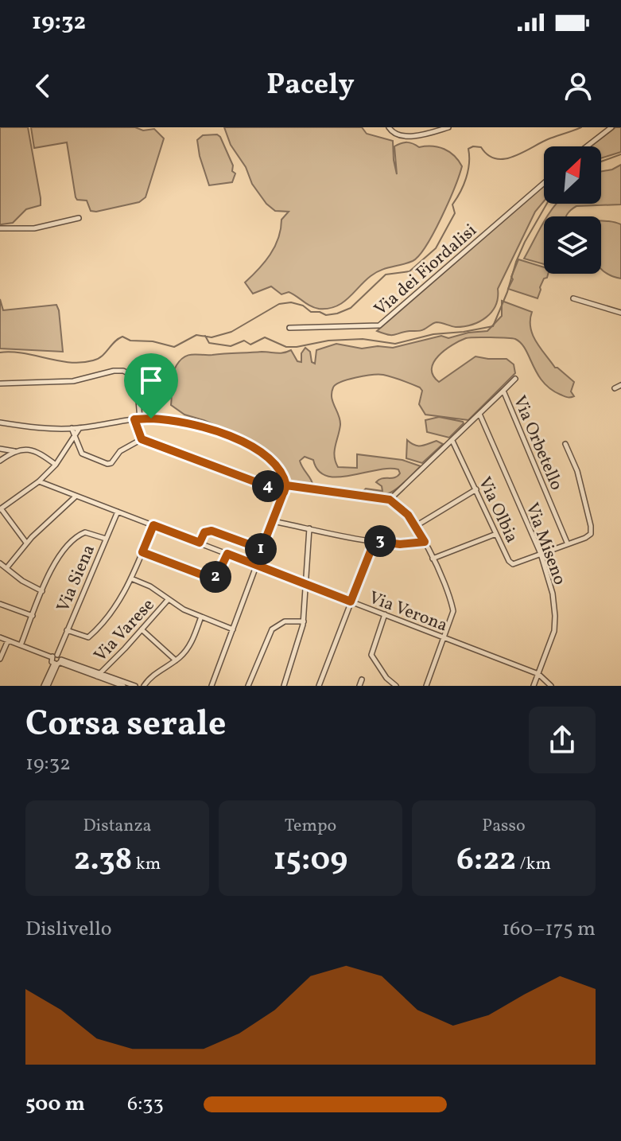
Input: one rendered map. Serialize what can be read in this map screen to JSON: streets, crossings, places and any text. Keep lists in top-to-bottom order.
{
  "streets": {
    "street": [
      "Via dei Fiordalisi",
      "Via Orbetello",
      "Via Olbia",
      "Via Miseno",
      "Via Siena",
      "Via Verona",
      "Via Varese"
    ]
  },
  "crossings": [
    ["Via Orbetello", "Via Olbia"],
    ["Via Orbetello", "Via Miseno"],
    ["Via Olbia", "Via Miseno"],
    ["Via Miseno", "Via Verona"],
    ["Via Siena", "Via Verona"]
  ],
  "north": "top right",
  "page": {
    "status": "19:32",
    "header": "Pacely",
    "pins": [
      "4",
      "3",
      "1",
      "2"
    ],
    "heading": ["Corsa serale", "19:32"],
    "stats": [
      ["Distanza", "2.38 km"],
      ["Tempo", "15:09"],
      ["Passo", "6:22 /km"]
    ],
    "chart": ["Dislivello", "160–175 m"],
    "list": [
      {
        "name": "500 m",
        "note": "6:33"
      }
    ]
  }
}
